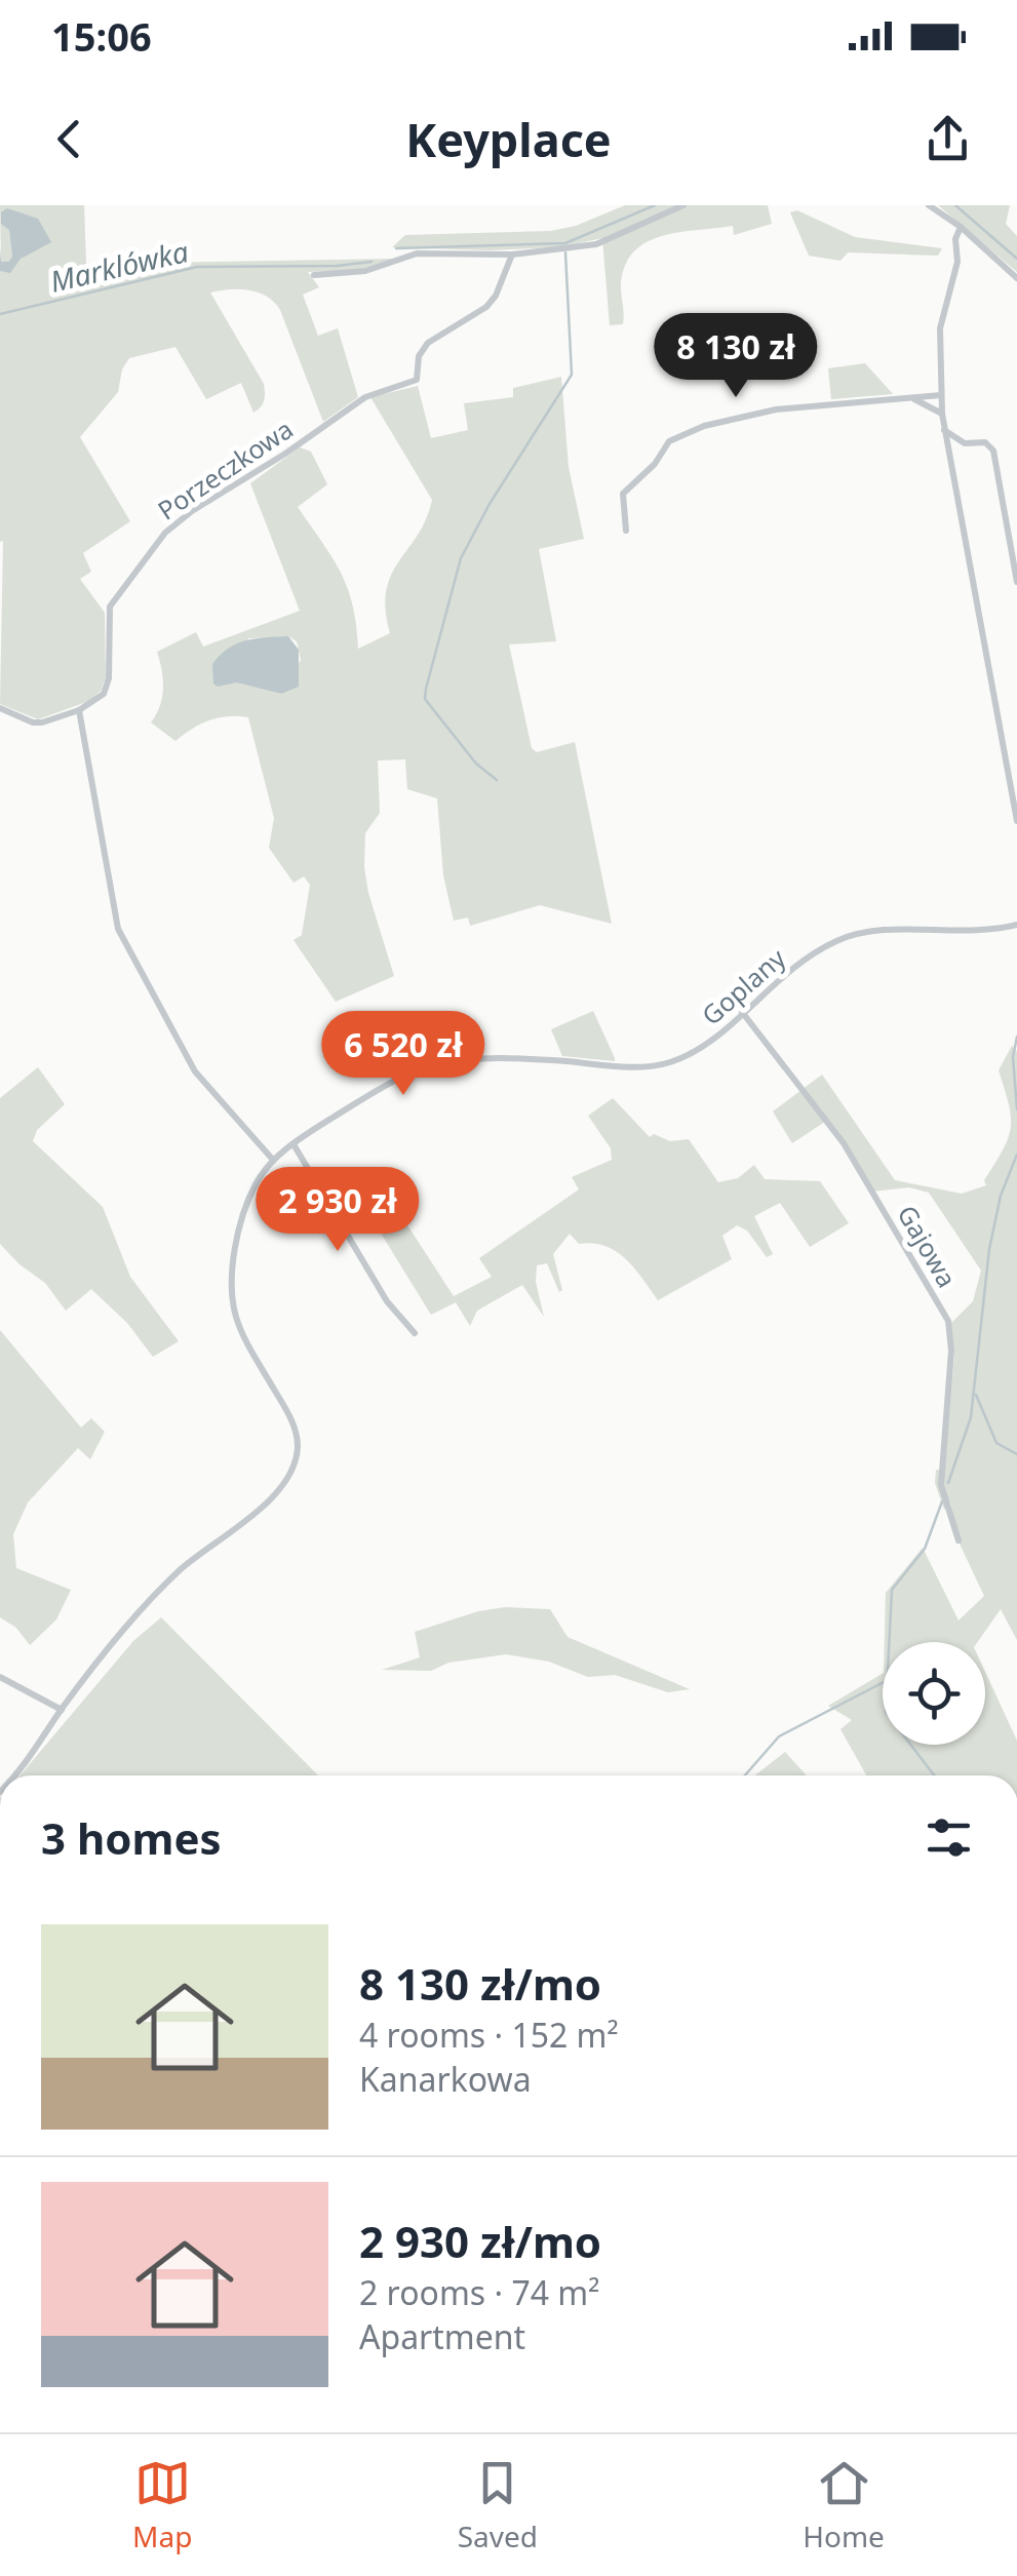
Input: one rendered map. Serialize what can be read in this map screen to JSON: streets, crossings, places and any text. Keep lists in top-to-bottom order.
{
  "streets": {
    "street": ["Porzeczkowa", "Goplany", "Gajowa"]
  },
  "crossings": [
    ["Goplany", "Gajowa"]
  ],
  "water": ["Marklówka"],
  "page": {
    "status": "15:06",
    "header": "Keyplace",
    "price": ["8 130 zł", "6 520 zł", "2 930 zł"],
    "heading": "3 homes",
    "list": [
      {
        "name": "8 130 zł/mo",
        "note": "4 rooms · 152 m² · Kanarkowa"
      },
      {
        "name": "2 930 zł/mo",
        "note": "2 rooms · 74 m² · Apartment"
      }
    ],
    "tabs": ["Map", "Saved", "Home"]
  }
}
